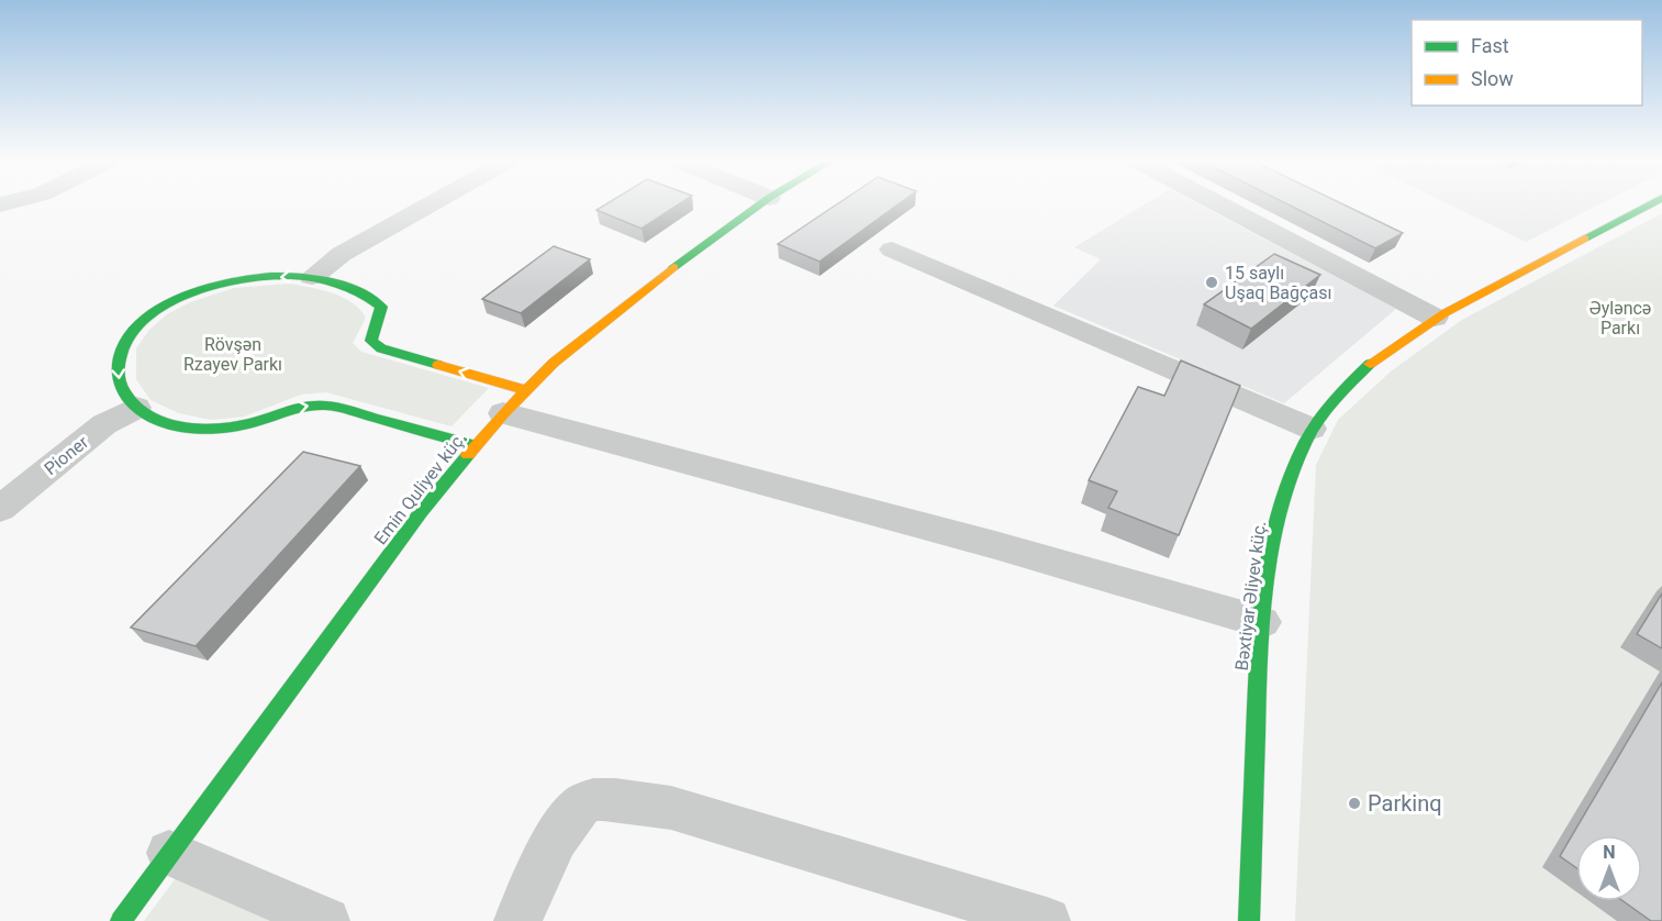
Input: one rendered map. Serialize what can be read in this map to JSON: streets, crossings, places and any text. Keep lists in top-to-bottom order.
{
  "streets": {
    "street": ["Pioner", "Emin Quliyev küç.", "Bəxtiyar Əliyev küç."]
  },
  "parks": ["Əyləncə Parkı", "Rövşən Rzayev Parkı"],
  "places": ["15 saylı Uşaq Bağçası", "Parkinq"],
  "legend": ["Fast", "Slow"],
  "north": "top"
}
